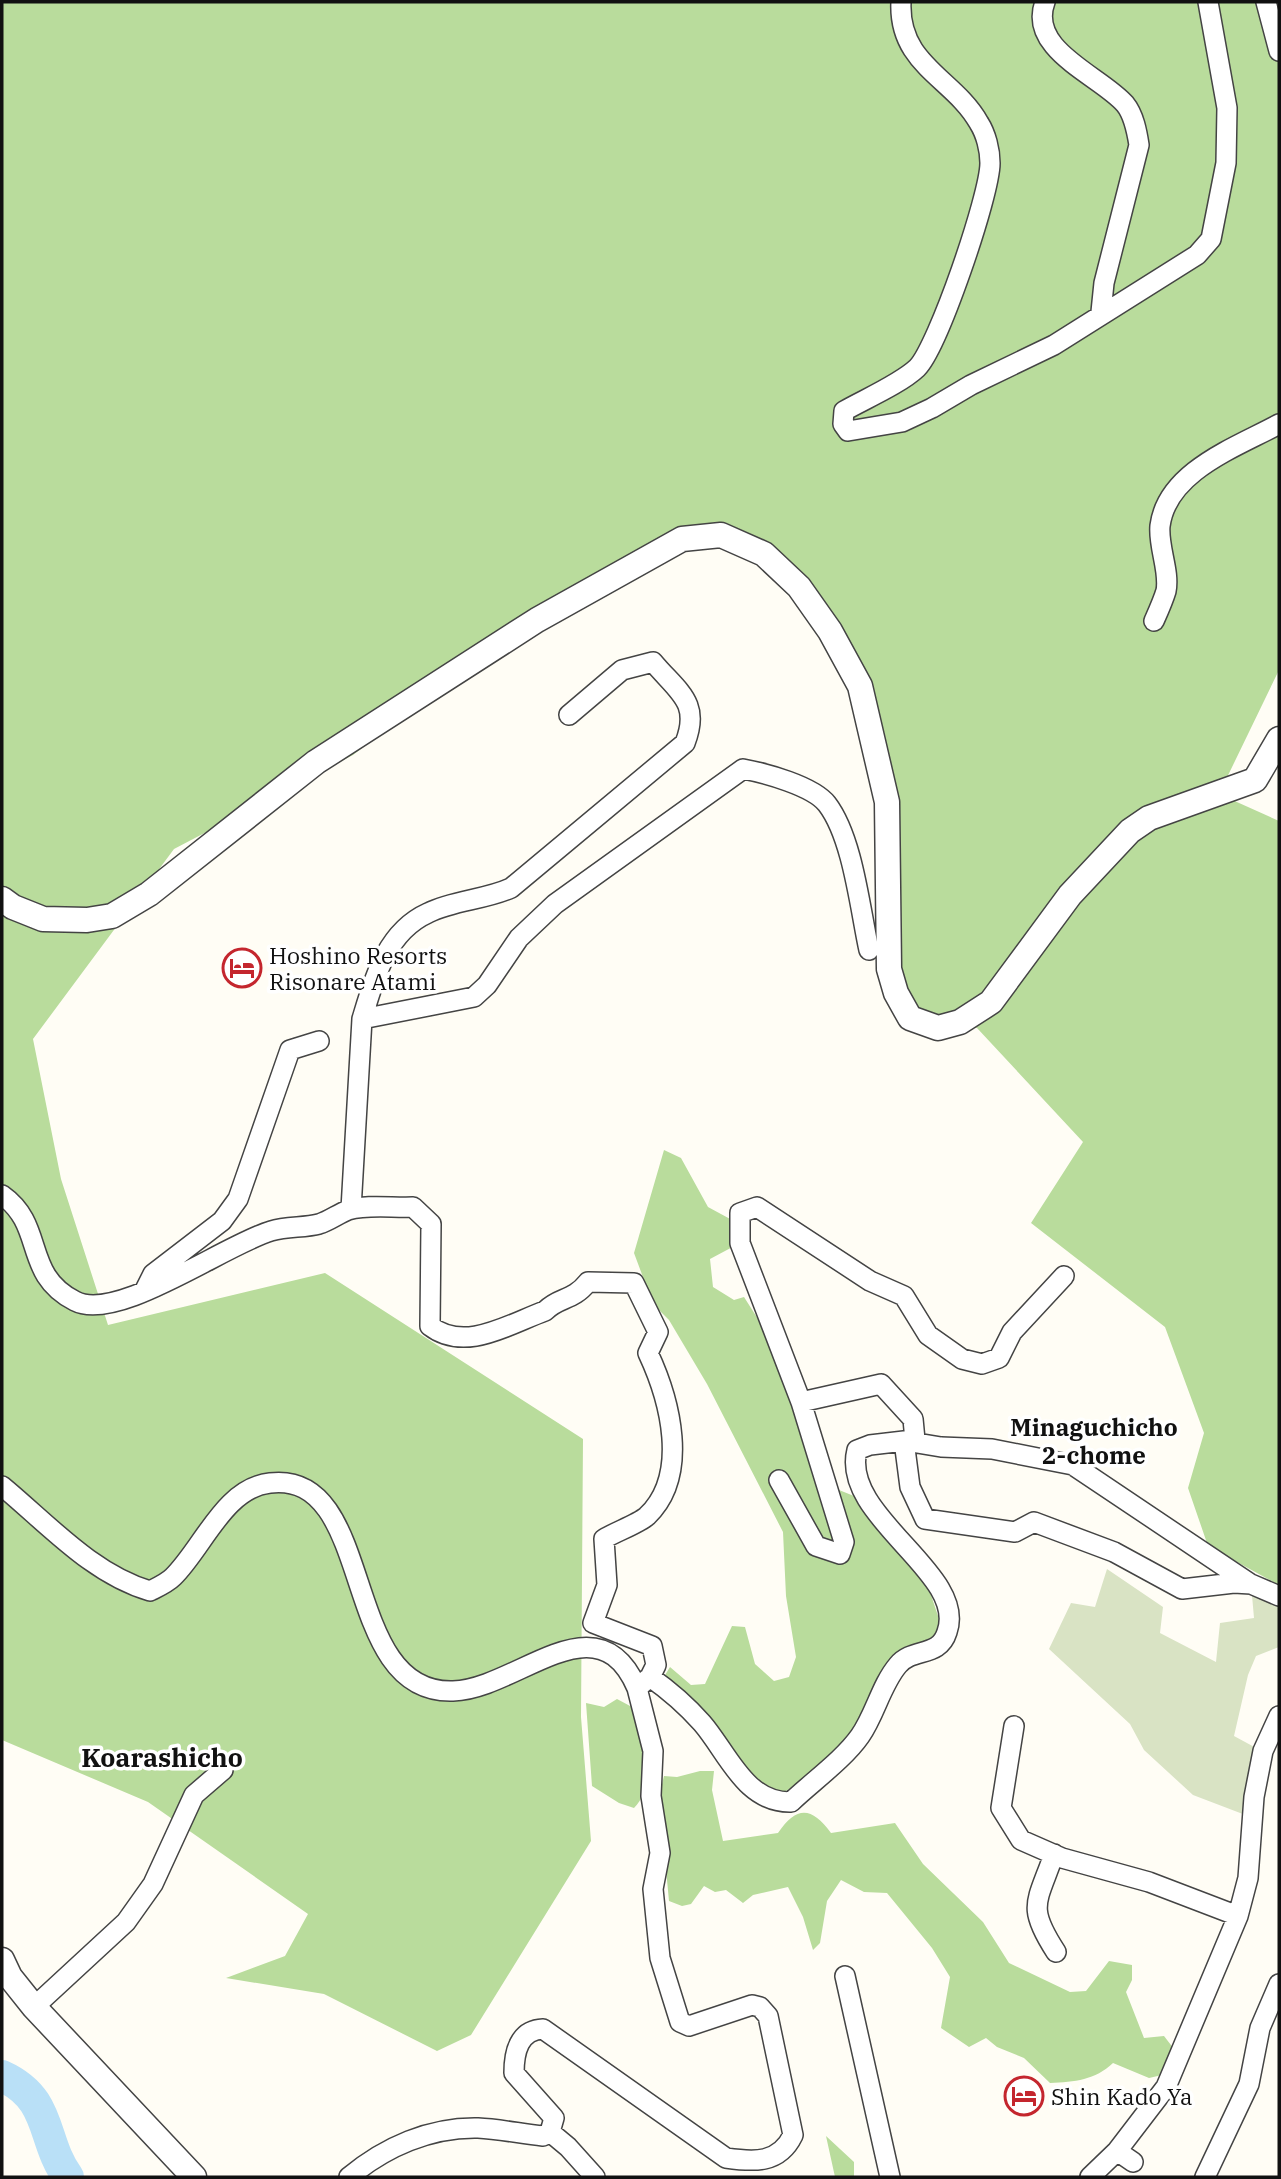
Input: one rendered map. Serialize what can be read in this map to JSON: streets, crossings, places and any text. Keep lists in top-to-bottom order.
{
  "districts": ["Minaguchicho 2-chome", "Koarashicho"],
  "places": {
    "hotel": ["Hoshino Resorts Risonare Atami", "Shin Kado Ya"]
  }
}
